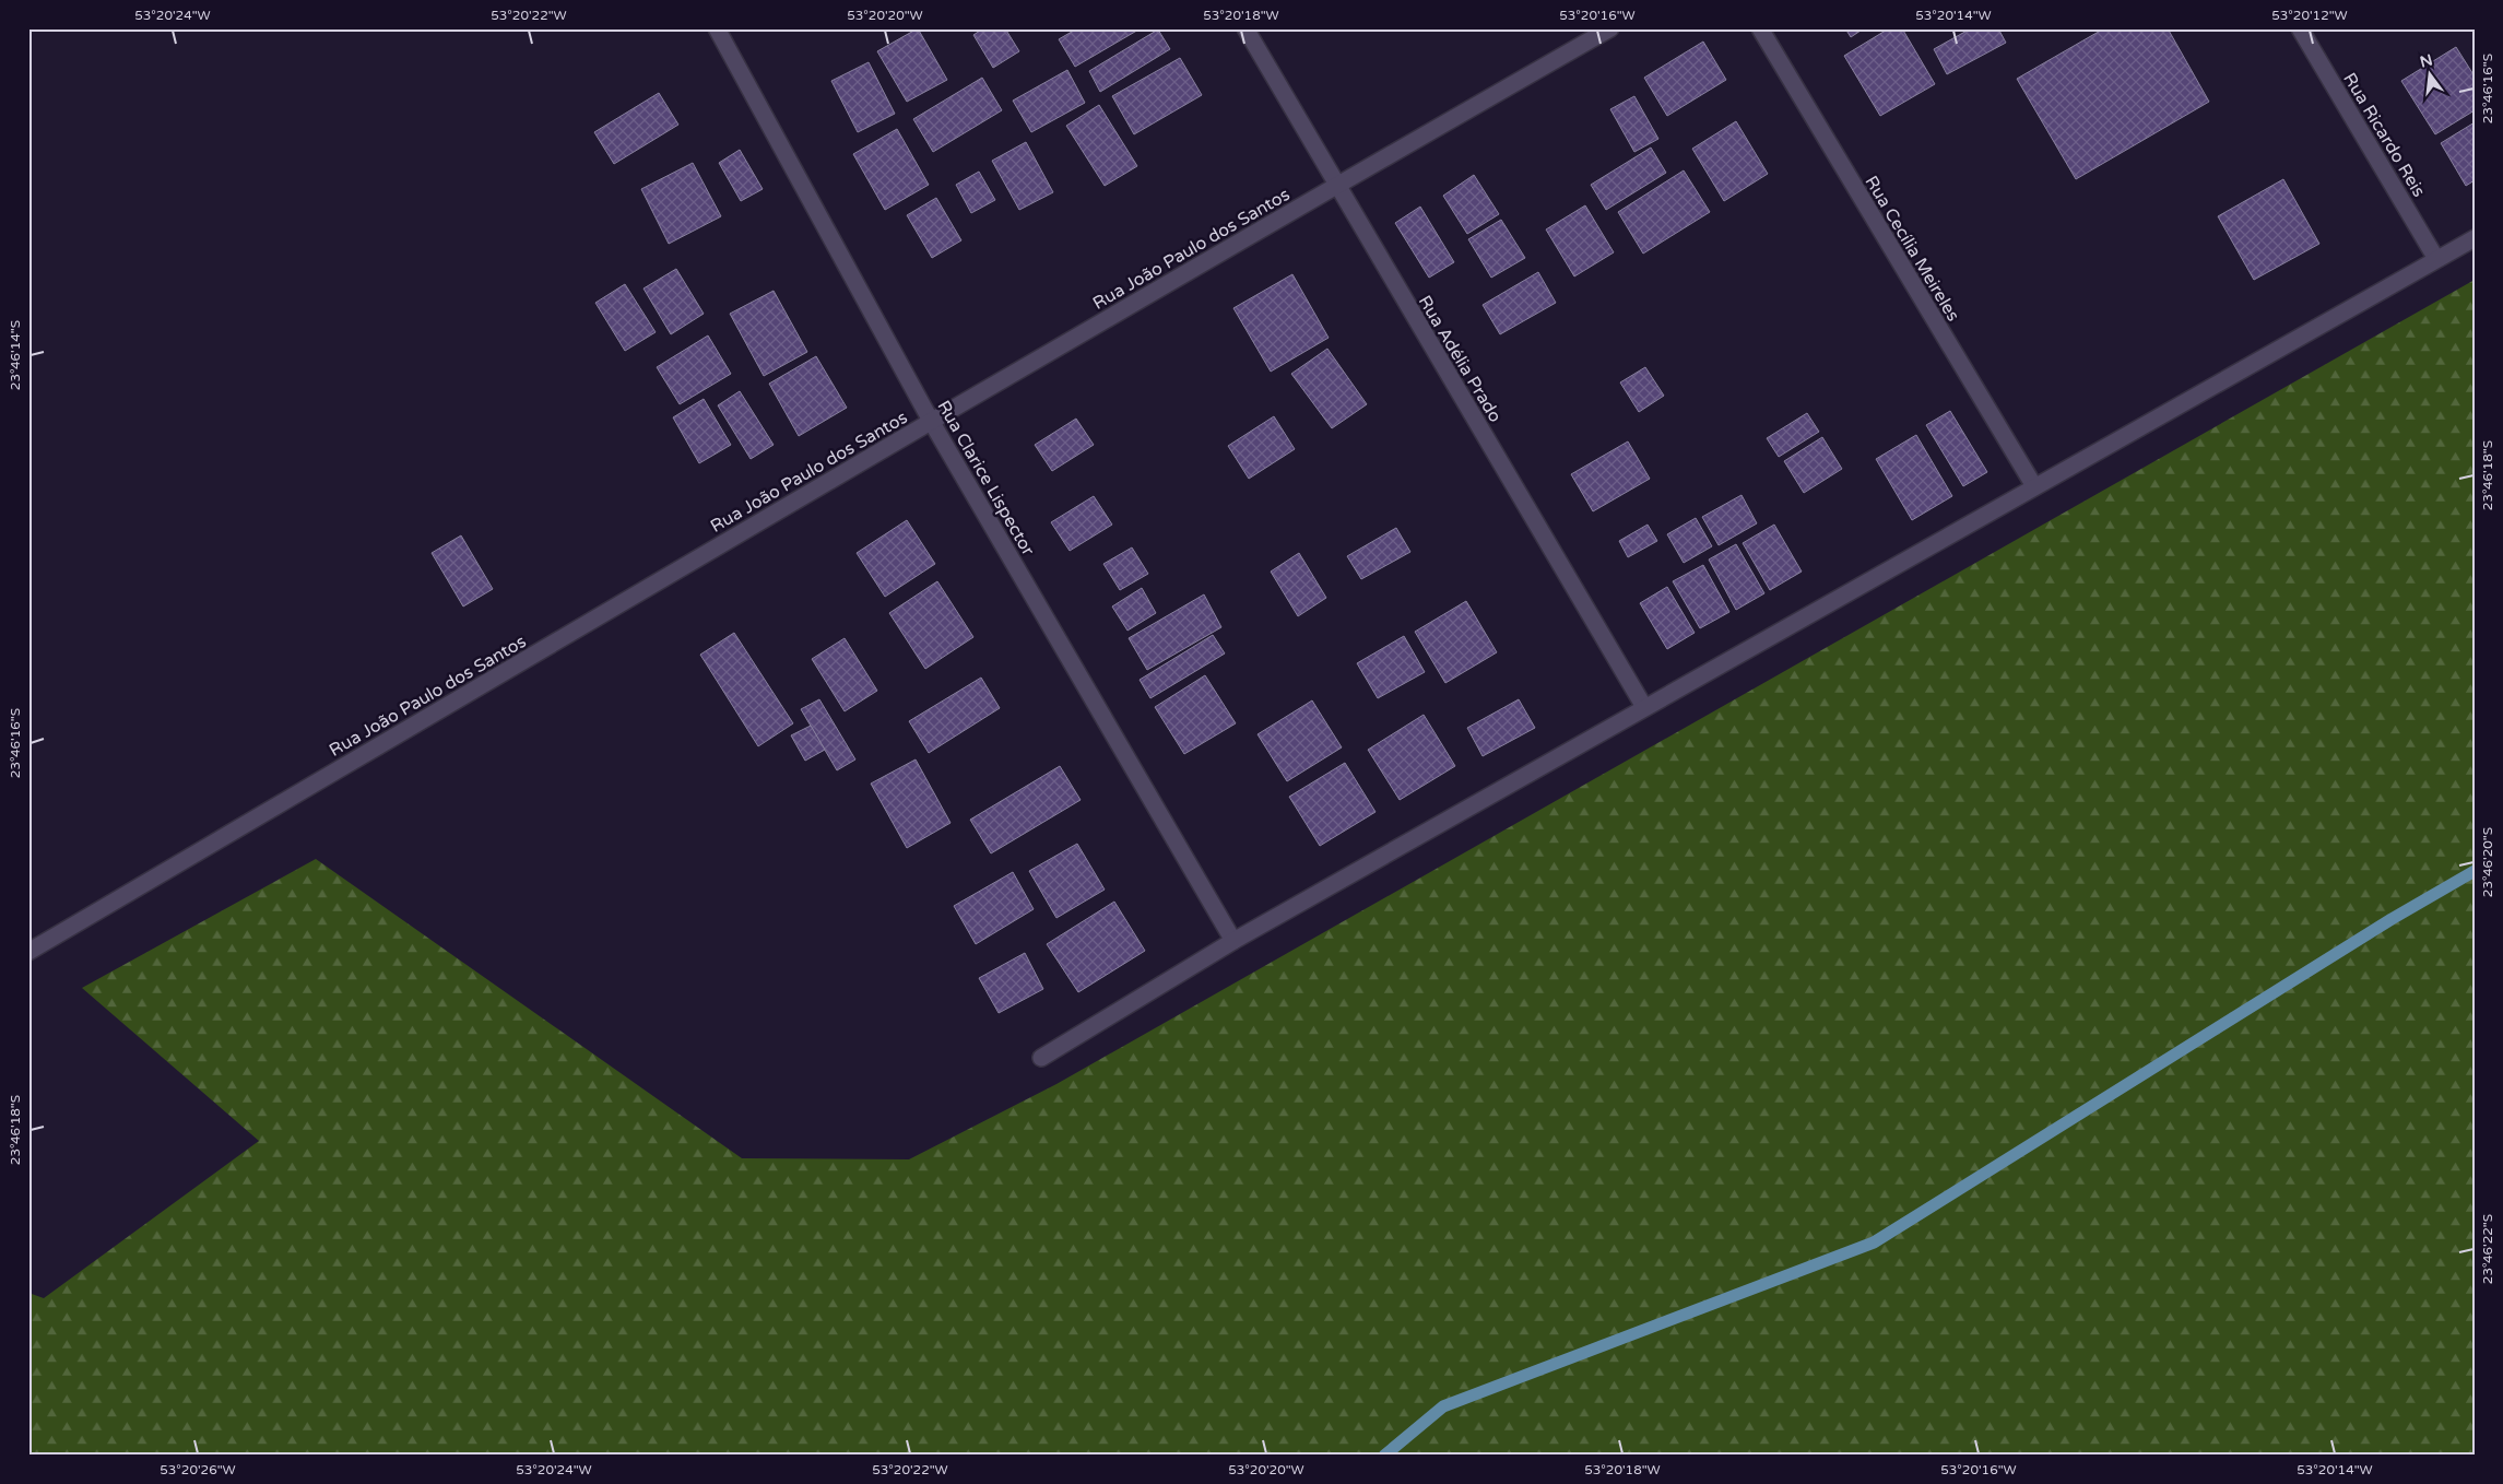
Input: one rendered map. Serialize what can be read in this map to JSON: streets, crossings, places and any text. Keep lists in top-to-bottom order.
{
  "streets": {
    "street": [
      "Rua Ricardo Reis",
      "Rua João Paulo dos Santos",
      "Rua Cecília Meireles",
      "Rua Adélia Prado",
      "Rua Clarice Lispector"
    ]
  },
  "crossings": [
    ["Rua João Paulo dos Santos", "Rua Adélia Prado"],
    ["Rua João Paulo dos Santos", "Rua Clarice Lispector"]
  ],
  "north": "top",
  "coordinates": [
    "53°20'24\"W",
    "53°20'22\"W",
    "53°20'20\"W",
    "53°20'18\"W",
    "53°20'16\"W",
    "53°20'14\"W",
    "53°20'12\"W",
    "23°46'16\"S",
    "23°46'14\"S",
    "23°46'18\"S",
    "23°46'20\"S",
    "23°46'22\"S",
    "53°20'26\"W"
  ]
}
